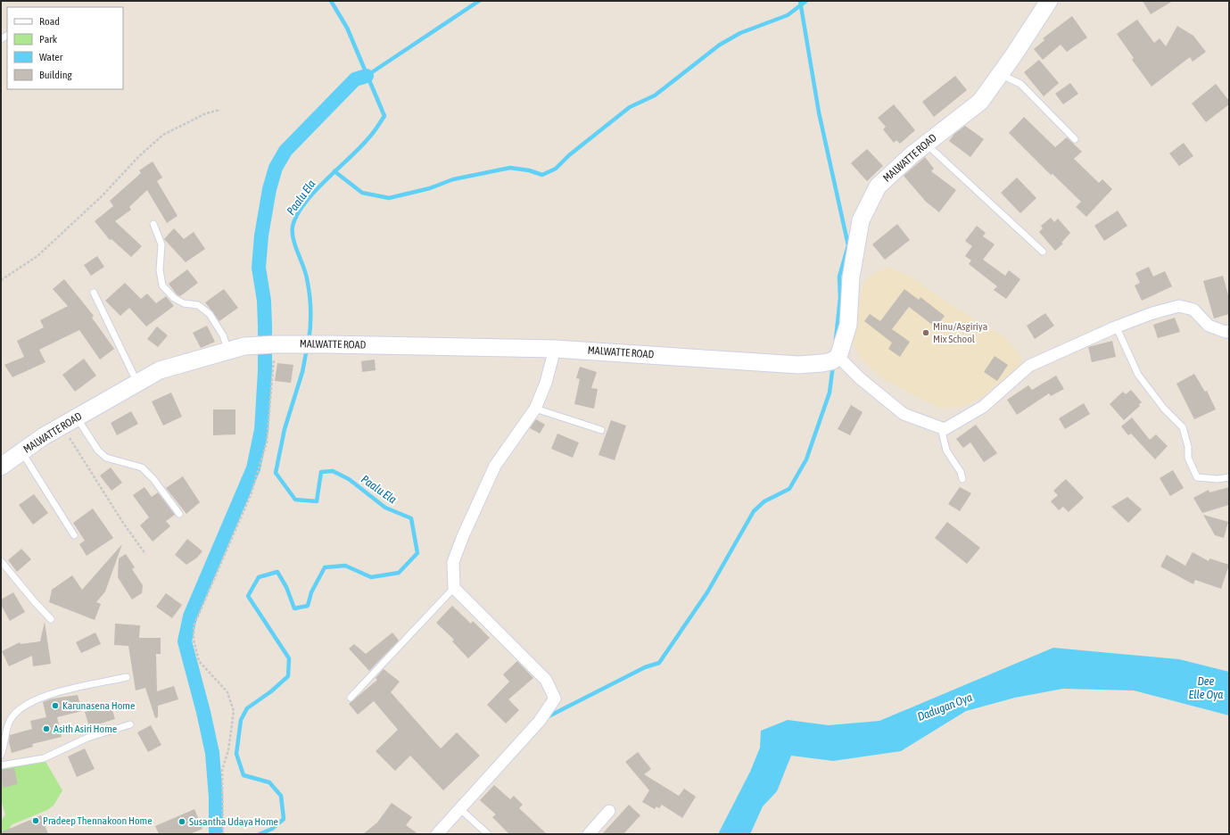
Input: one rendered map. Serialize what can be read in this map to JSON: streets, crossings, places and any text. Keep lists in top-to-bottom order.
{
  "streets": {
    "street": ["MALWATTE ROAD"]
  },
  "water": ["Paalu Ela", "Dee Elle Oya", "Dadugan Oya"],
  "places": [
    "Minu/Asgiriya Mix School",
    "Karunasena Home",
    "Asith Asiri Home",
    "Pradeep Thennakoon Home",
    "Susantha Udaya Home"
  ],
  "legend": [
    "Road",
    "Park",
    "Water",
    "Building"
  ]
}
